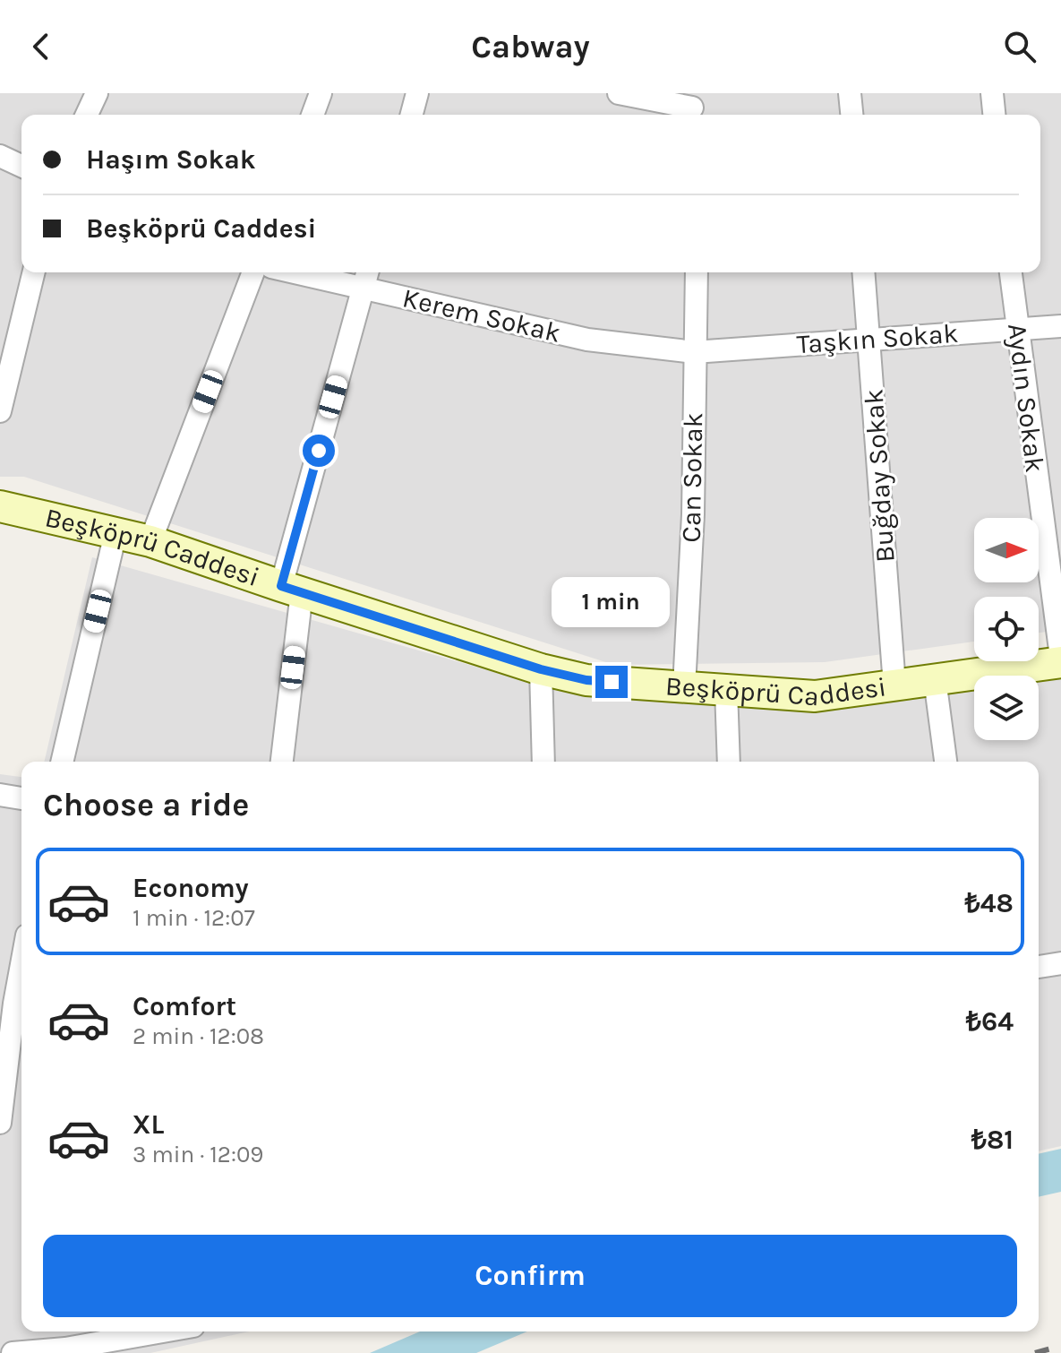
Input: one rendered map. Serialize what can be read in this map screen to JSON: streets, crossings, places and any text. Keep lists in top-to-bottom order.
{
  "streets": {
    "main road": ["Beşköprü Caddesi"],
    "street": [
      "Kerem Sokak",
      "Taşkın Sokak",
      "Aydın Sokak",
      "Buğday Sokak",
      "Can Sokak"
    ]
  },
  "crossings": [
    ["Kerem Sokak", "Taşkın Sokak"],
    ["Kerem Sokak", "Can Sokak"],
    ["Taşkın Sokak", "Aydın Sokak"],
    ["Taşkın Sokak", "Buğday Sokak"],
    ["Taşkın Sokak", "Can Sokak"],
    ["Aydın Sokak", "Beşköprü Caddesi"],
    ["Buğday Sokak", "Beşköprü Caddesi"],
    ["Can Sokak", "Beşköprü Caddesi"]
  ],
  "north": "right",
  "page": {
    "header": "Cabway",
    "banner": ["Haşım Sokak", "Beşköprü Caddesi"],
    "bubble": "1 min",
    "heading": "Choose a ride",
    "list": [
      {
        "name": "Economy",
        "note": "1 min · 12:07",
        "value": "₺48"
      },
      {
        "name": "Comfort",
        "note": "2 min · 12:08",
        "value": "₺64"
      },
      {
        "name": "XL",
        "note": "3 min · 12:09",
        "value": "₺81"
      }
    ],
    "buttons": "Confirm"
  }
}
